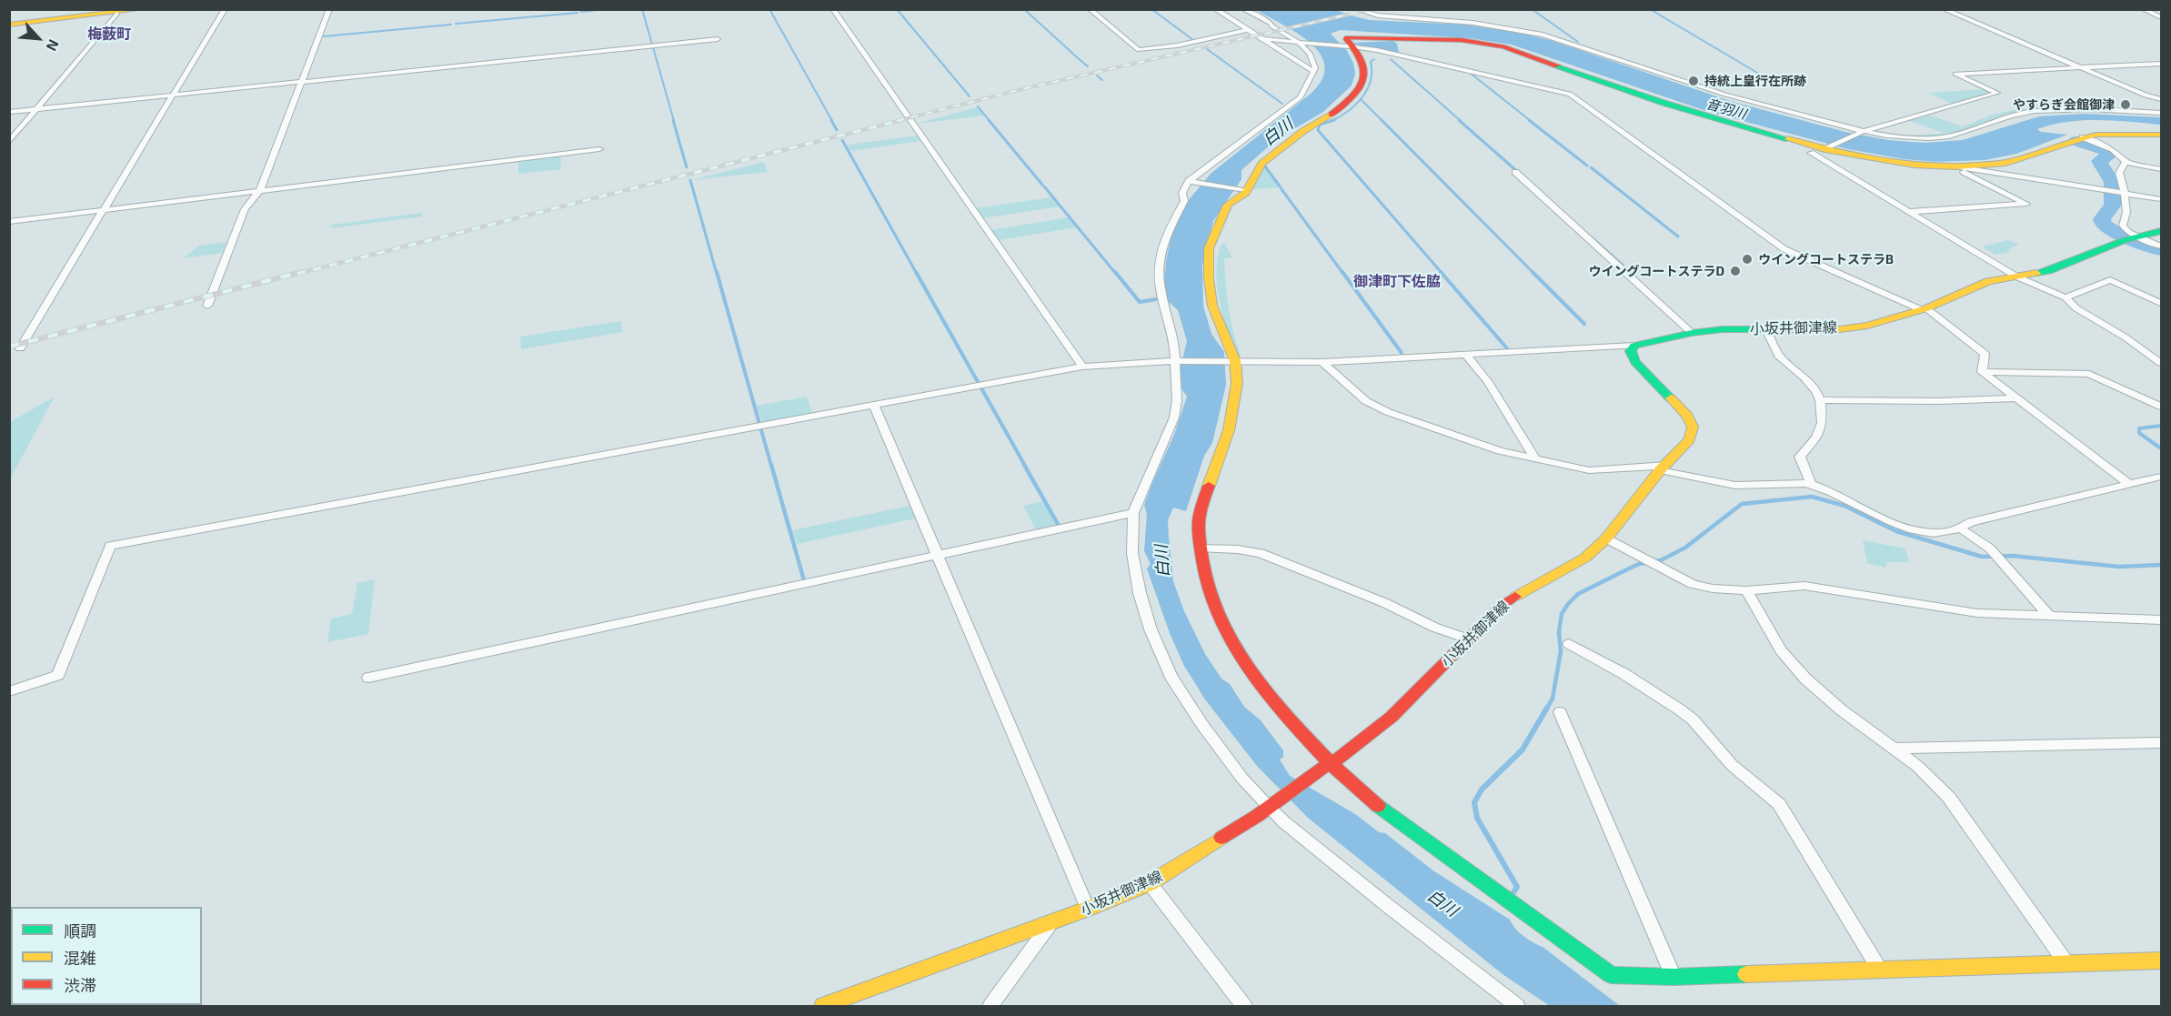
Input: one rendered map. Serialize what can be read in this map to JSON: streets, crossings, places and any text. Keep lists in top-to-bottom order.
{
  "streets": {
    "main road": ["小坂井御津線"]
  },
  "districts": ["梅薮町", "御津町下佐脇"],
  "water": ["音羽川", "白川"],
  "places": [
    "持統上皇行在所跡",
    "やすらぎ会館御津",
    "ウイングコートステラB",
    "ウイングコートステラD"
  ],
  "legend": ["順調", "混雑", "渋滞"],
  "north": "bottom right"
}
